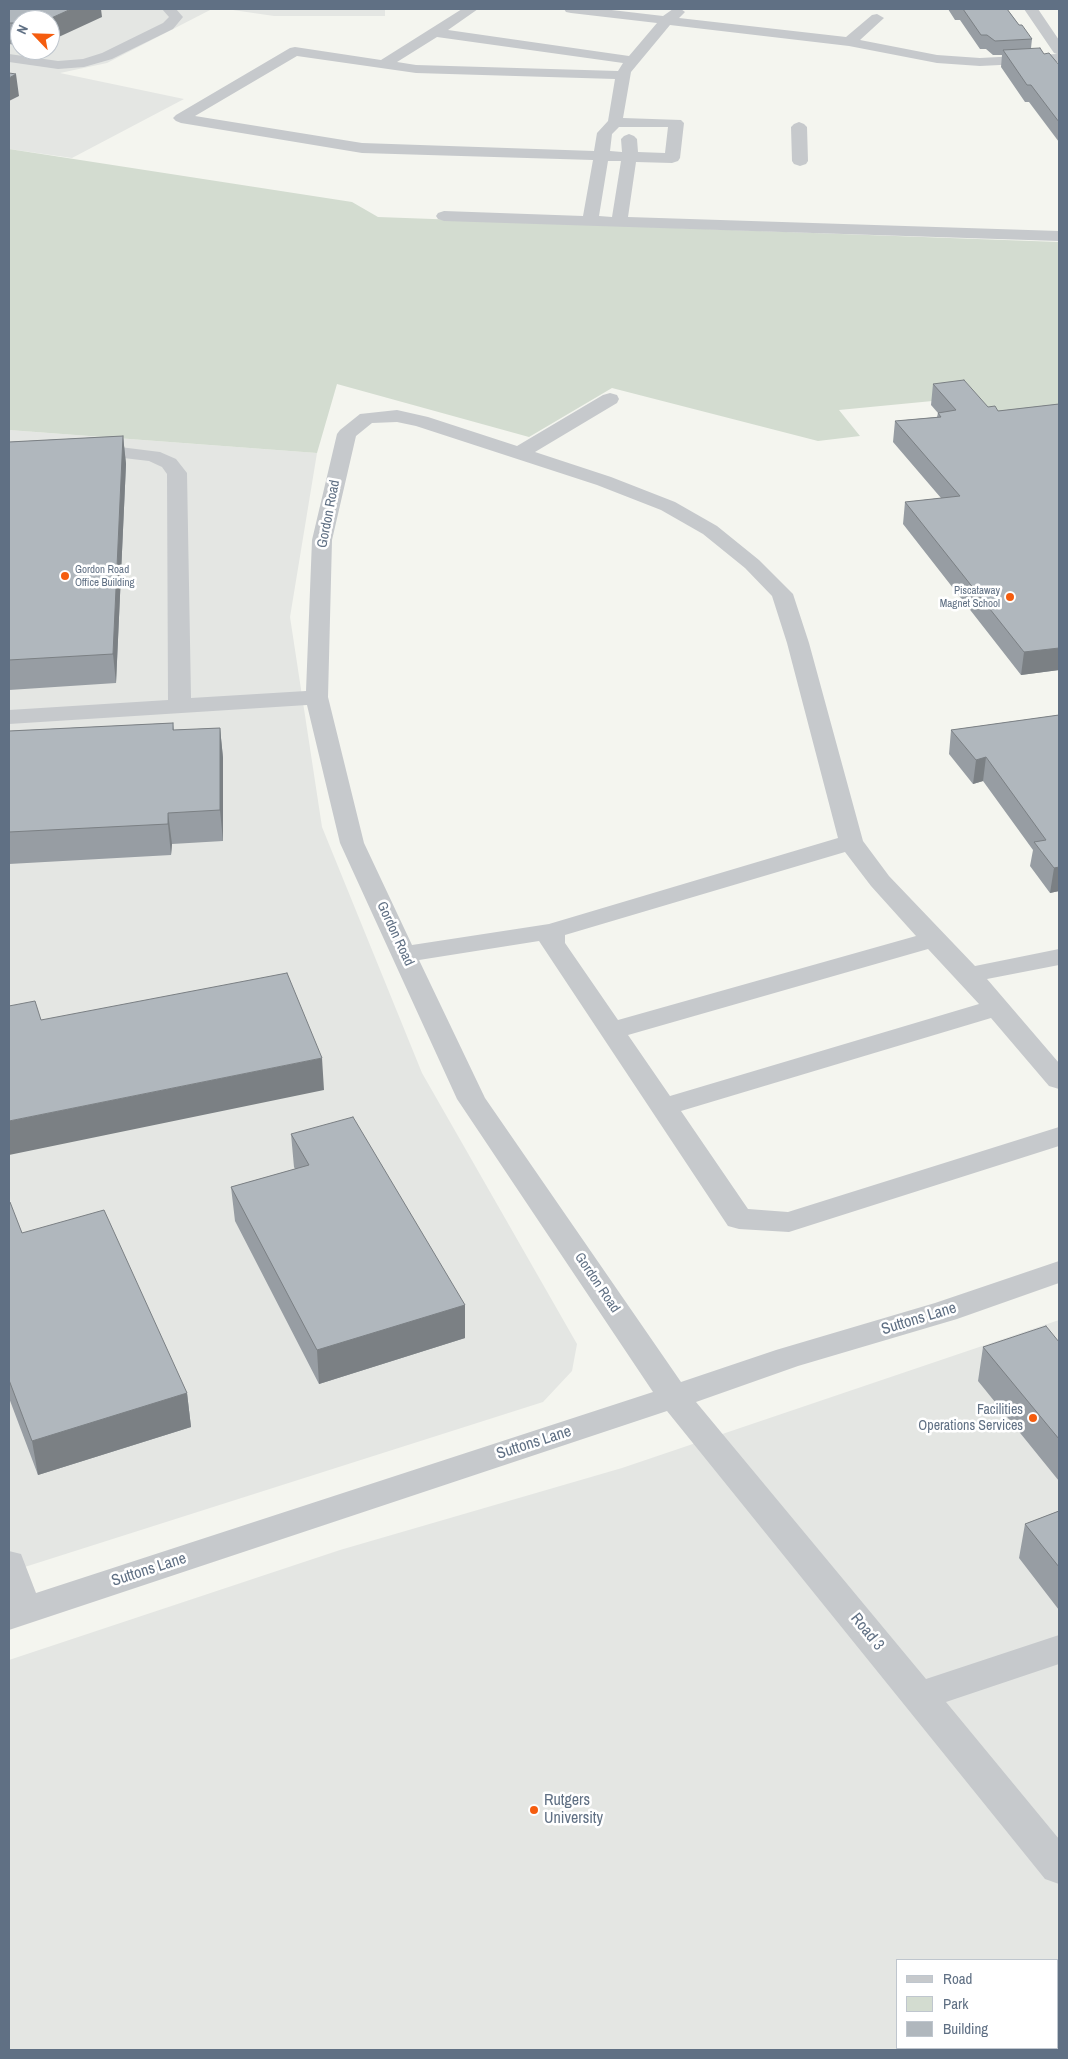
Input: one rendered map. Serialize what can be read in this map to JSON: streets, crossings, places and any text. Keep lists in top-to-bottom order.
{
  "streets": {
    "street": ["Gordon Road", "Suttons Lane", "Road 3"]
  },
  "crossings": [
    ["Gordon Road", "Suttons Lane"],
    ["Gordon Road", "Road 3"],
    ["Suttons Lane", "Road 3"]
  ],
  "places": [
    "Gordon Road Office Building",
    "Piscataway Magnet School",
    "Facilities Operations Services",
    "Rutgers University"
  ],
  "legend": ["Road", "Park", "Building"],
  "north": "top left"
}
